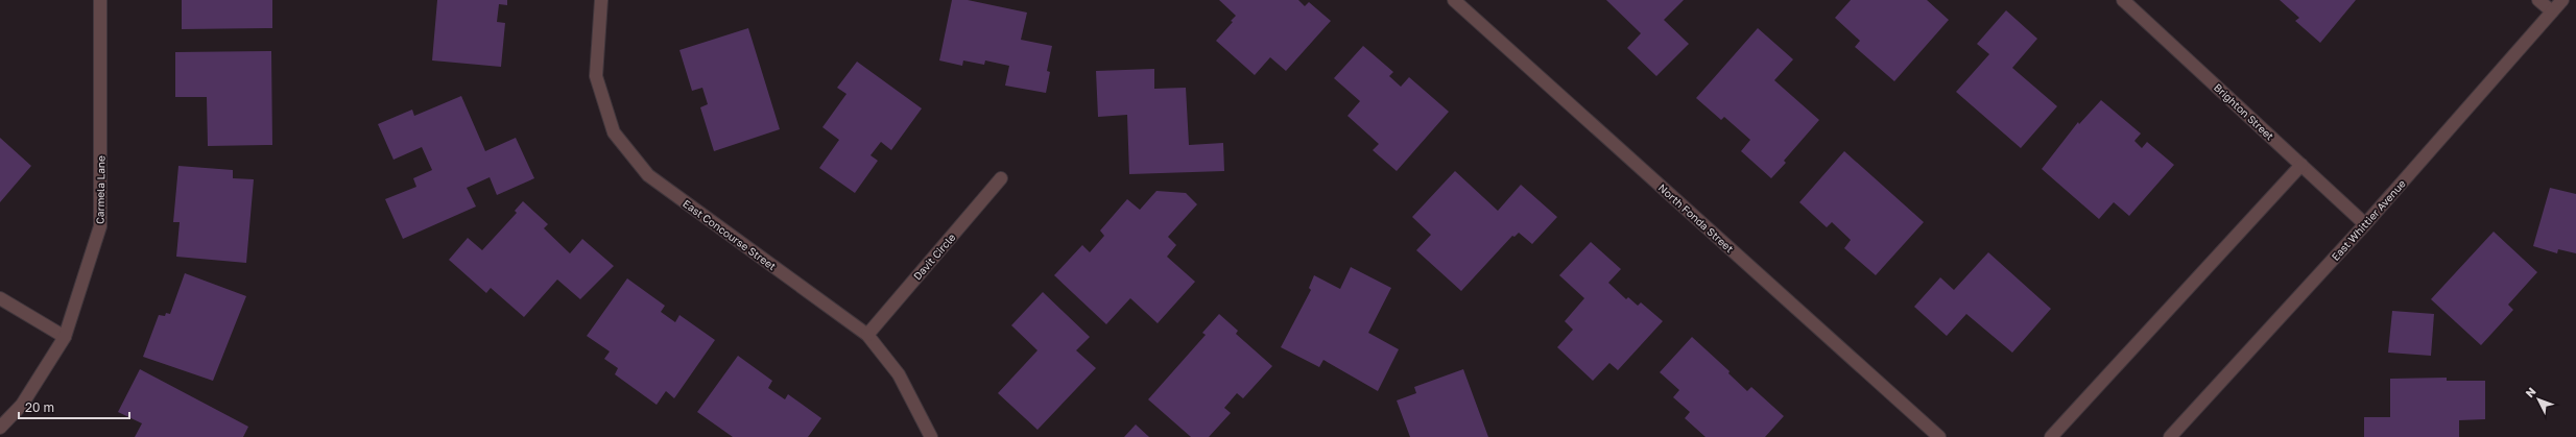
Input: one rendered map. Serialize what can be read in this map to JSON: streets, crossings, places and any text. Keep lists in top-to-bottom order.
{
  "streets": {
    "street": [
      "Brighton Street",
      "Carmela Lane",
      "North Fonda Street",
      "East Whittier Avenue",
      "East Concourse Street",
      "Davit Circle"
    ]
  },
  "crossings": [
    ["Brighton Street", "East Whittier Avenue"],
    ["East Concourse Street", "Davit Circle"]
  ],
  "scale_bar": "20 m",
  "north": "top left"
}
